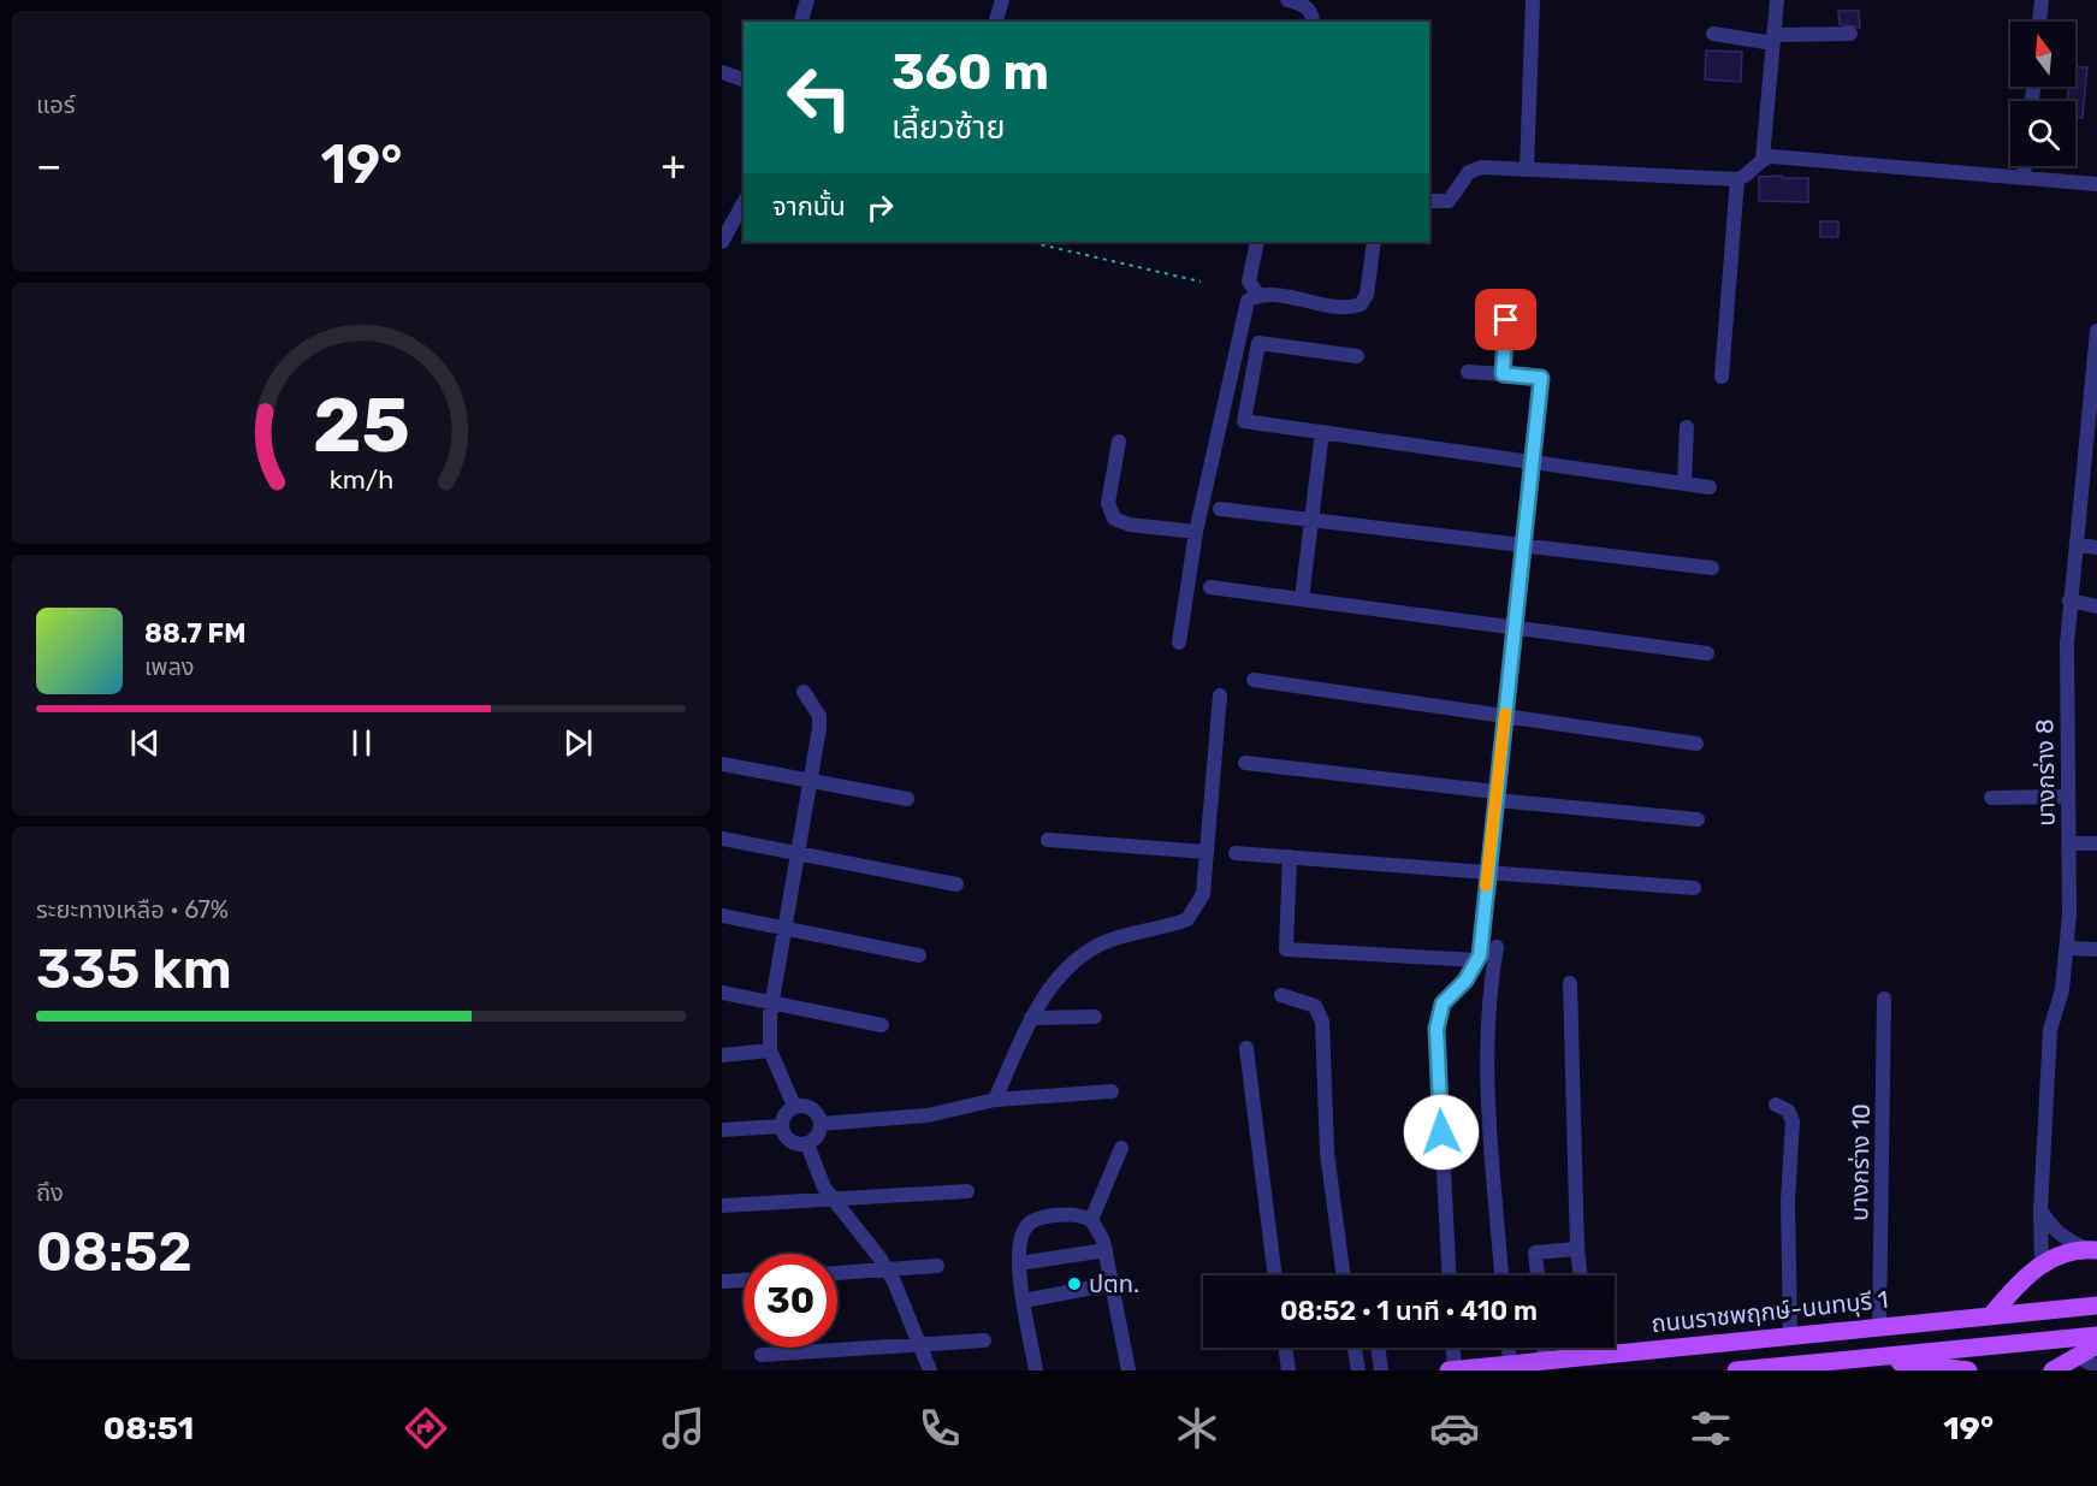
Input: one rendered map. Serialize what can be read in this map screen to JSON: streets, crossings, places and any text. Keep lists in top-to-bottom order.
{
  "streets": {
    "main road": ["ถนนราชพฤกษ์-นนทบุรี 1"],
    "street": ["บางกร่าง 8", "บางกร่าง 10"]
  },
  "crossings": [
    ["บางกร่าง 10", "ถนนราชพฤกษ์-นนทบุรี 1"]
  ],
  "places": ["ปตท."],
  "north": "top",
  "page": {
    "tile": [
      "แอร์",
      ["ระยะทางเหลือ · 67%", "335 km"],
      ["ถึง", "08:52"]
    ],
    "turn": ["360 m", "เลี้ยวซ้าย"],
    "heat": ["−", "19°", "+"],
    "then": "จากนั้น",
    "song": ["88.7 FM", "เพลง"],
    "limit": "30",
    "trip": "08:52 · 1 นาที · 410 m",
    "tabs": ["08:51", "19°"],
    "gauge": ["25", "km/h"]
  }
}
